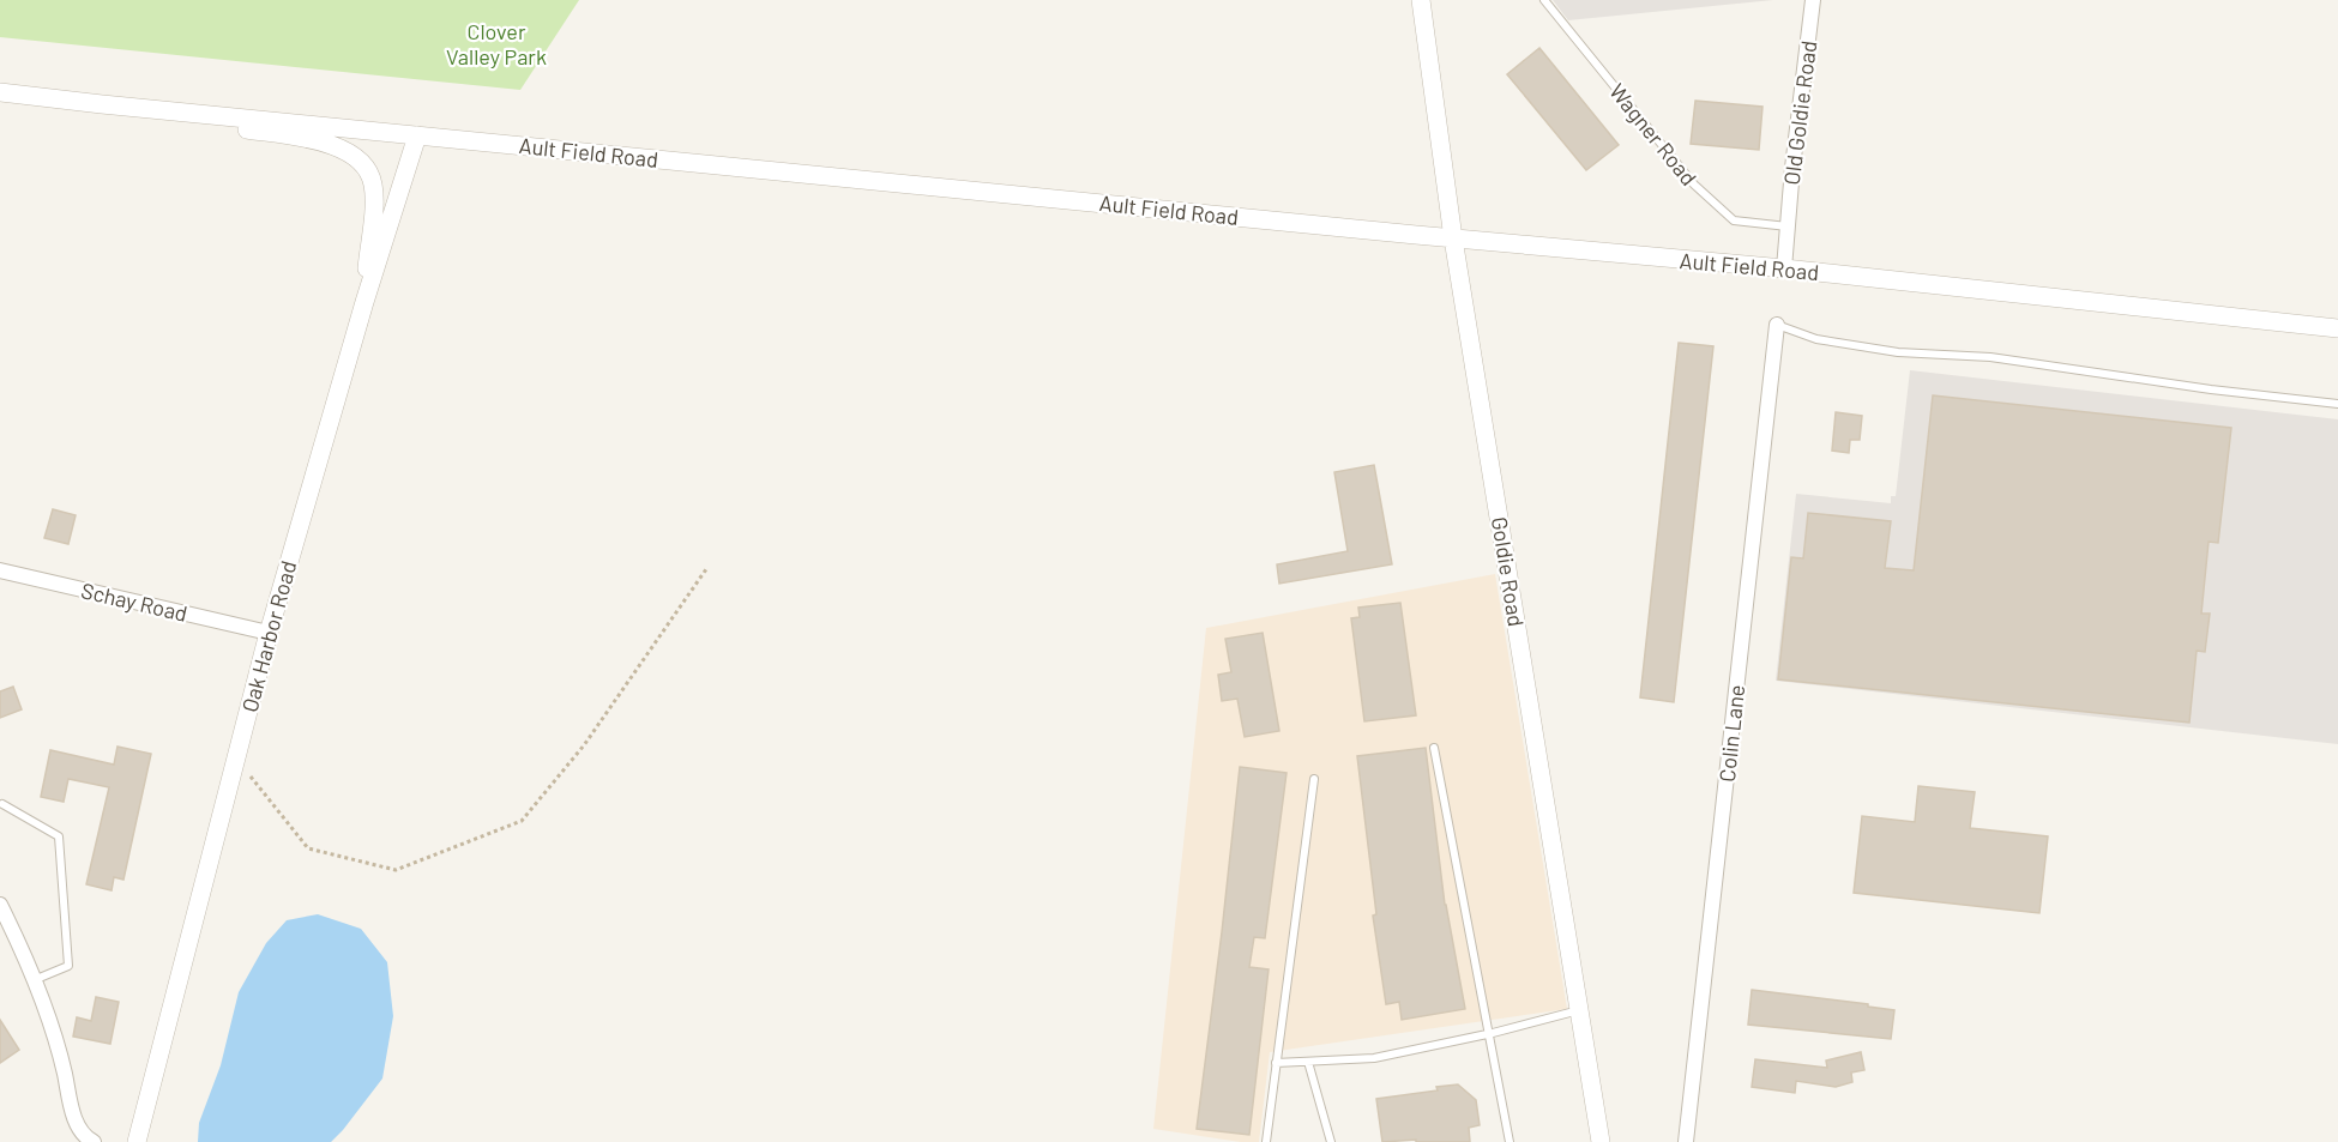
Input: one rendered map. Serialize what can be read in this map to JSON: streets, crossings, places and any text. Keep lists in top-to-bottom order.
{
  "streets": {
    "street": [
      "Old Goldie Road",
      "Ault Field Road",
      "Goldie Road",
      "Schay Road",
      "Oak Harbor Road",
      "Colin Lane"
    ],
    "lane": ["Wagner Road"]
  },
  "crossings": [
    ["Old Goldie Road", "Wagner Road"],
    ["Ault Field Road", "Goldie Road"],
    ["Ault Field Road", "Oak Harbor Road"],
    ["Schay Road", "Oak Harbor Road"]
  ],
  "parks": ["Clover Valley Park"]
}
